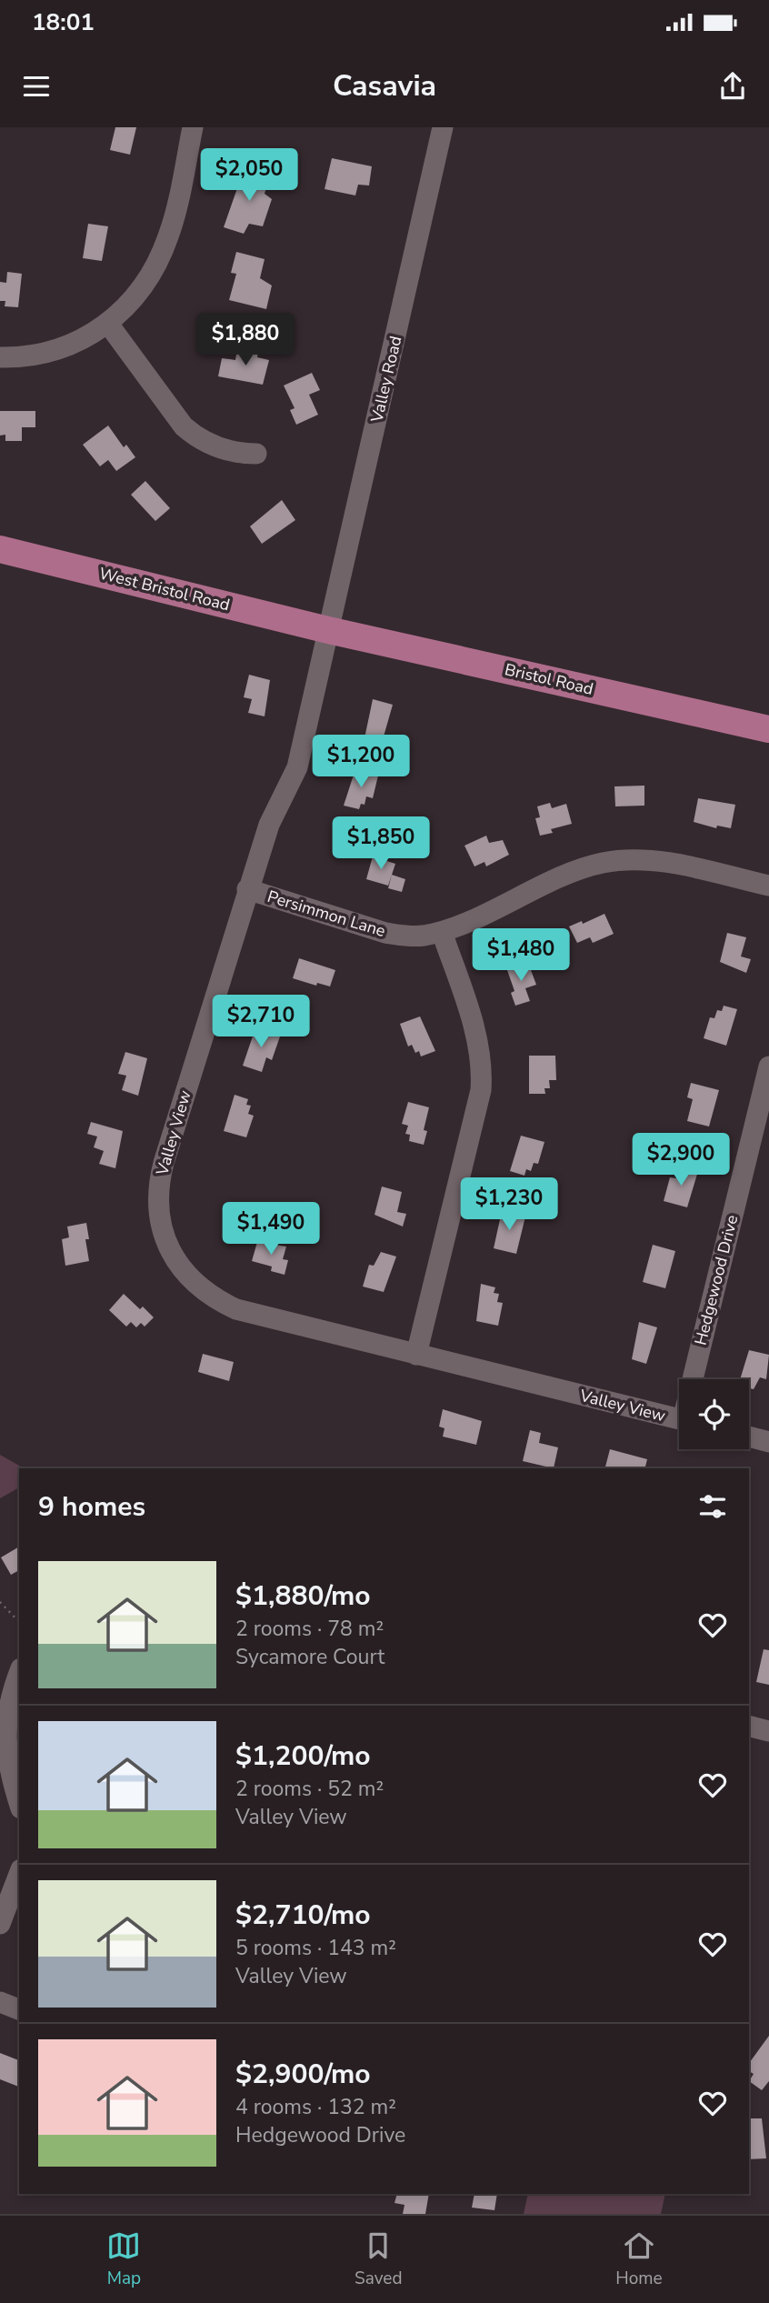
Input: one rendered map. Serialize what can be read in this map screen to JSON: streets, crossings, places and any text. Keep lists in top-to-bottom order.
{
  "streets": {
    "main road": ["West Bristol Road", "Bristol Road"],
    "street": [
      "Valley Road",
      "Persimmon Lane",
      "Valley View",
      "Hedgewood Drive"
    ]
  },
  "crossings": [
    ["Valley Road", "West Bristol Road"],
    ["Valley Road", "Bristol Road"],
    ["Valley Road", "Valley View"],
    ["West Bristol Road", "Bristol Road"],
    ["West Bristol Road", "Valley View"],
    ["Bristol Road", "Valley View"],
    ["Persimmon Lane", "Valley View"]
  ],
  "page": {
    "status": "18:01",
    "header": "Casavia",
    "price": [
      "$2,050",
      "$1,880",
      "$1,200",
      "$1,850",
      "$1,480",
      "$2,710",
      "$2,900",
      "$1,230",
      "$1,490"
    ],
    "heading": "9 homes",
    "list": [
      {
        "name": "$1,880/mo",
        "note": "2 rooms · 78 m² · Sycamore Court"
      },
      {
        "name": "$1,200/mo",
        "note": "2 rooms · 52 m² · Valley View"
      },
      {
        "name": "$2,710/mo",
        "note": "5 rooms · 143 m² · Valley View"
      },
      {
        "name": "$2,900/mo",
        "note": "4 rooms · 132 m² · Hedgewood Drive"
      }
    ],
    "tabs": ["Map", "Saved", "Home"]
  }
}
